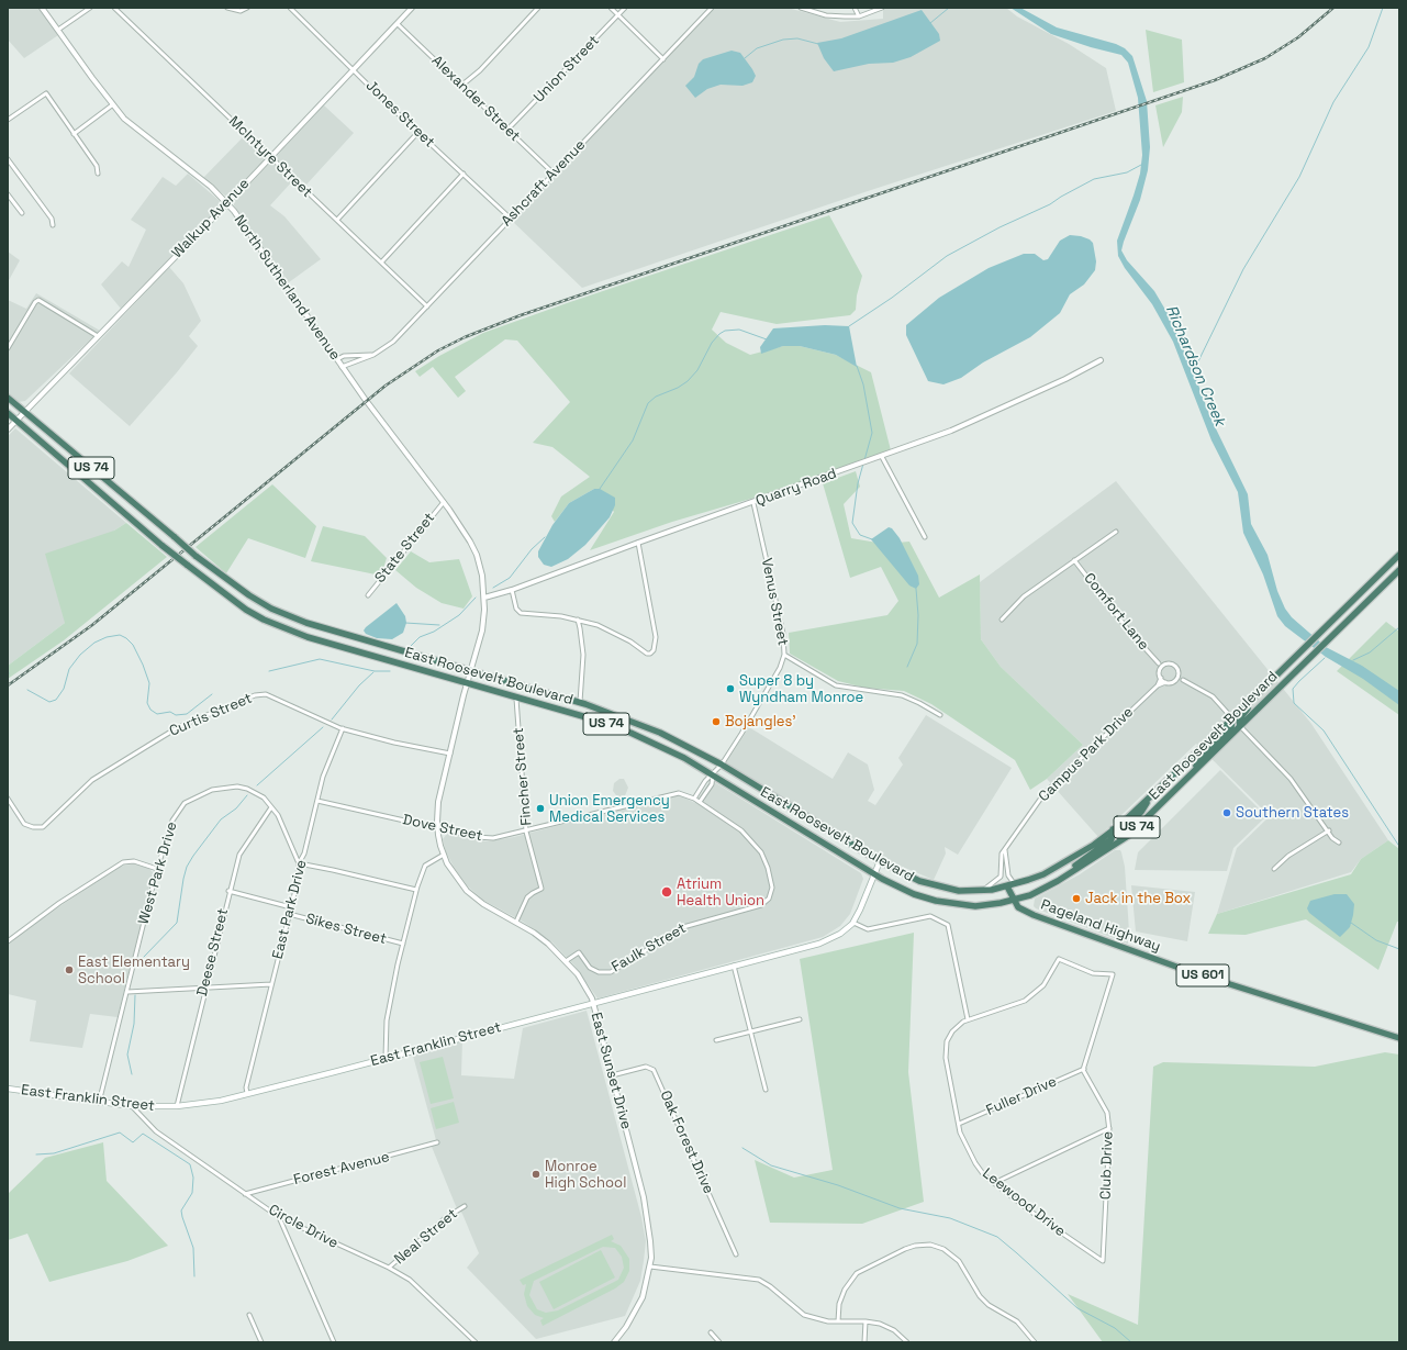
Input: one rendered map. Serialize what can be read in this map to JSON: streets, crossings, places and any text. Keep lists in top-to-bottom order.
{
  "streets": {
    "highway": [
      "US 74",
      "East Roosevelt Boulevard",
      "Pageland Highway",
      "US 601"
    ],
    "main road": ["East Franklin Street"],
    "street": [
      "Union Street",
      "Alexander Street",
      "Jones Street",
      "McIntyre Street",
      "Ashcraft Avenue",
      "Walkup Avenue",
      "North Sutherland Avenue",
      "Quarry Road",
      "State Street",
      "Venus Street",
      "Comfort Lane",
      "Curtis Street",
      "Campus Park Drive",
      "Fincher Street",
      "Dove Street",
      "West Park Drive",
      "East Park Drive",
      "Sikes Street",
      "Faulk Street",
      "Deese Street",
      "East Sunset Drive",
      "Fuller Drive",
      "Oak Forest Drive",
      "Club Drive",
      "Forest Avenue",
      "Leewood Drive",
      "Circle Drive",
      "Neal Street"
    ]
  },
  "crossings": [
    ["Union Street", "Alexander Street"],
    ["Alexander Street", "Ashcraft Avenue"],
    ["Alexander Street", "Walkup Avenue"],
    ["Jones Street", "Ashcraft Avenue"],
    ["Jones Street", "Walkup Avenue"],
    ["McIntyre Street", "Ashcraft Avenue"],
    ["McIntyre Street", "Walkup Avenue"],
    ["Ashcraft Avenue", "North Sutherland Avenue"],
    ["Walkup Avenue", "North Sutherland Avenue"],
    ["Walkup Avenue", "US 74"],
    ["Walkup Avenue", "East Roosevelt Boulevard"],
    ["North Sutherland Avenue", "Quarry Road"],
    ["North Sutherland Avenue", "State Street"],
    ["North Sutherland Avenue", "East Sunset Drive"],
    ["US 74", "East Roosevelt Boulevard"],
    ["Quarry Road", "Venus Street"],
    ["Quarry Road", "East Sunset Drive"],
    ["Venus Street", "East Roosevelt Boulevard"],
    ["Comfort Lane", "Campus Park Drive"],
    ["East Roosevelt Boulevard", "Campus Park Drive"],
    ["East Roosevelt Boulevard", "Fincher Street"],
    ["East Roosevelt Boulevard", "Pageland Highway"],
    ["East Roosevelt Boulevard", "East Sunset Drive"],
    ["Curtis Street", "East Park Drive"],
    ["Curtis Street", "East Sunset Drive"],
    ["Fincher Street", "Dove Street"],
    ["Fincher Street", "East Sunset Drive"],
    ["Dove Street", "East Park Drive"],
    ["Dove Street", "Faulk Street"],
    ["Dove Street", "East Sunset Drive"],
    ["West Park Drive", "East Park Drive"],
    ["West Park Drive", "Deese Street"],
    ["West Park Drive", "East Franklin Street"],
    ["East Park Drive", "Sikes Street"],
    ["East Park Drive", "East Franklin Street"],
    ["Sikes Street", "Deese Street"],
    ["Faulk Street", "East Sunset Drive"],
    ["Deese Street", "East Franklin Street"],
    ["East Franklin Street", "East Sunset Drive"],
    ["East Franklin Street", "Circle Drive"],
    ["East Sunset Drive", "Oak Forest Drive"],
    ["Fuller Drive", "Club Drive"],
    ["Fuller Drive", "Leewood Drive"],
    ["Club Drive", "Leewood Drive"],
    ["Forest Avenue", "Circle Drive"],
    ["Circle Drive", "Neal Street"]
  ],
  "water": ["Richardson Creek"],
  "places": [
    "Super 8 by Wyndham Monroe",
    "Bojangles'",
    "Union Emergency Medical Services",
    "Southern States",
    "Atrium Health Union",
    "Jack in the Box",
    "East Elementary School",
    "Monroe High School"
  ]
}
